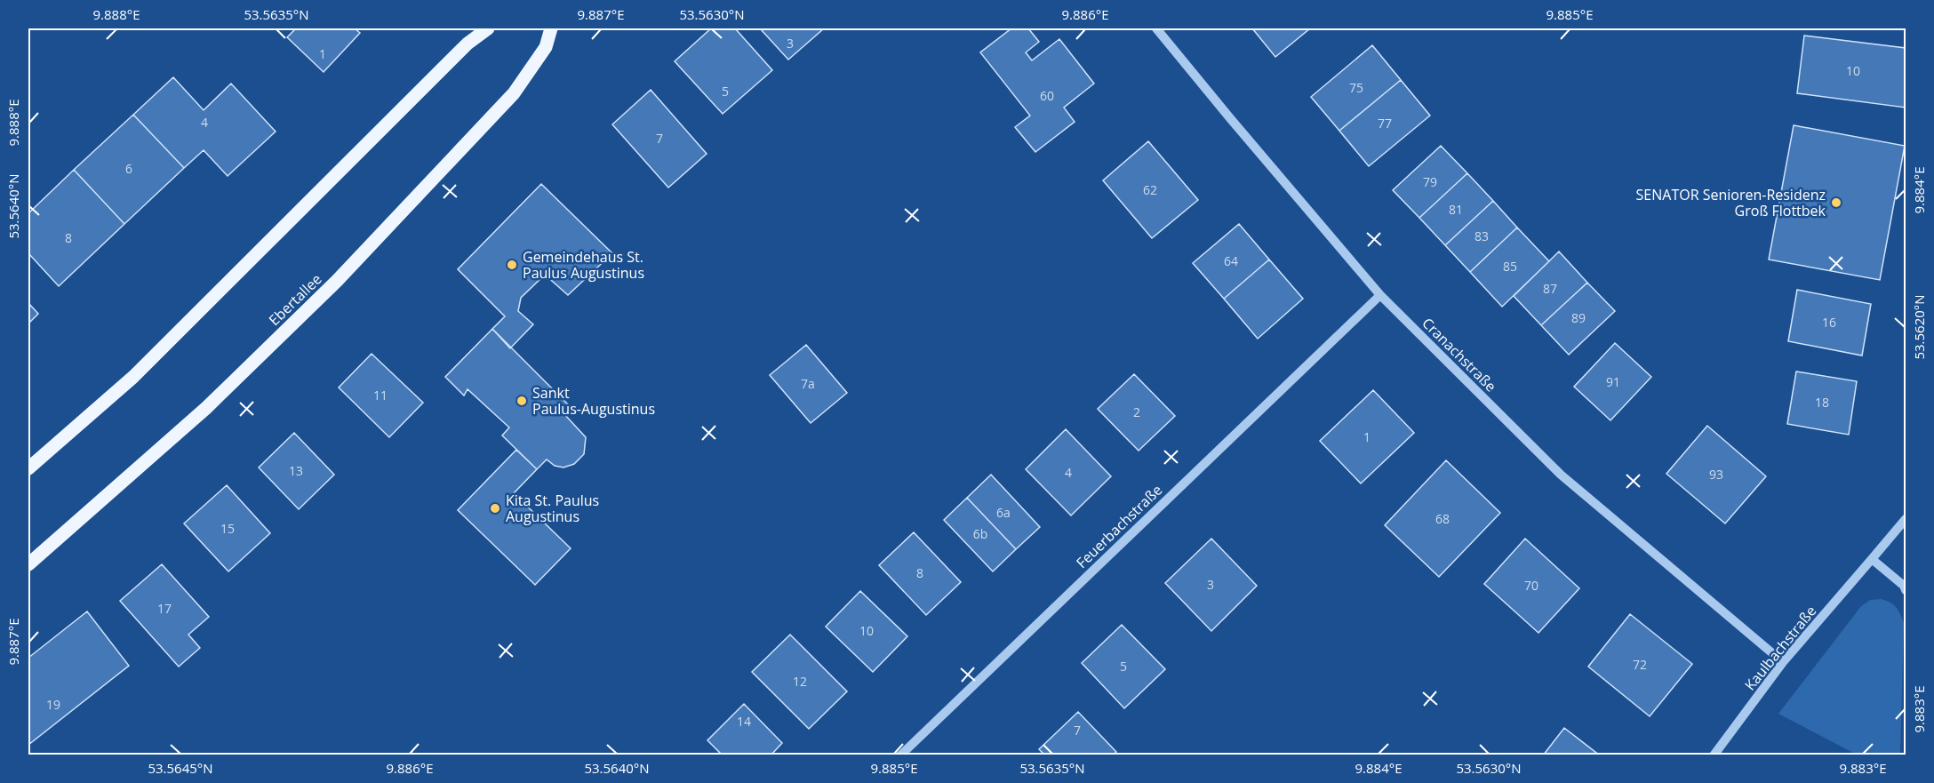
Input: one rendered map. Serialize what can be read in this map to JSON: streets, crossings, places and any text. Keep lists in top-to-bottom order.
{
  "streets": {
    "main road": ["Ebertallee"],
    "street": ["Cranachstraße", "Feuerbachstraße", "Kaulbachstraße"]
  },
  "crossings": [
    ["Cranachstraße", "Feuerbachstraße"],
    ["Cranachstraße", "Kaulbachstraße"]
  ],
  "places": [
    "SENATOR Senioren-Residenz Groß Flottbek",
    "Gemeindehaus St. Paulus Augustinus",
    "Sankt Paulus-Augustinus",
    "Kita St. Paulus Augustinus"
  ],
  "house_numbers": [
    "3",
    "1",
    "10",
    "75",
    "5",
    "60",
    "4",
    "77",
    "7",
    "6",
    "79",
    "62",
    "81",
    "83",
    "8",
    "64",
    "85",
    "87",
    "89",
    "16",
    "91",
    "7a",
    "11",
    "18",
    "2",
    "1",
    "13",
    "4",
    "93",
    "6a",
    "68",
    "15",
    "6b",
    "8",
    "3",
    "70",
    "17",
    "10",
    "72",
    "5",
    "12",
    "19",
    "14",
    "7"
  ],
  "coordinates": [
    "9.888°E",
    "53.5635°N",
    "9.887°E",
    "53.5630°N",
    "9.886°E",
    "9.885°E",
    "9.884°E",
    "53.5640°N",
    "53.5620°N",
    "9.883°E",
    "53.5645°N"
  ]
}
